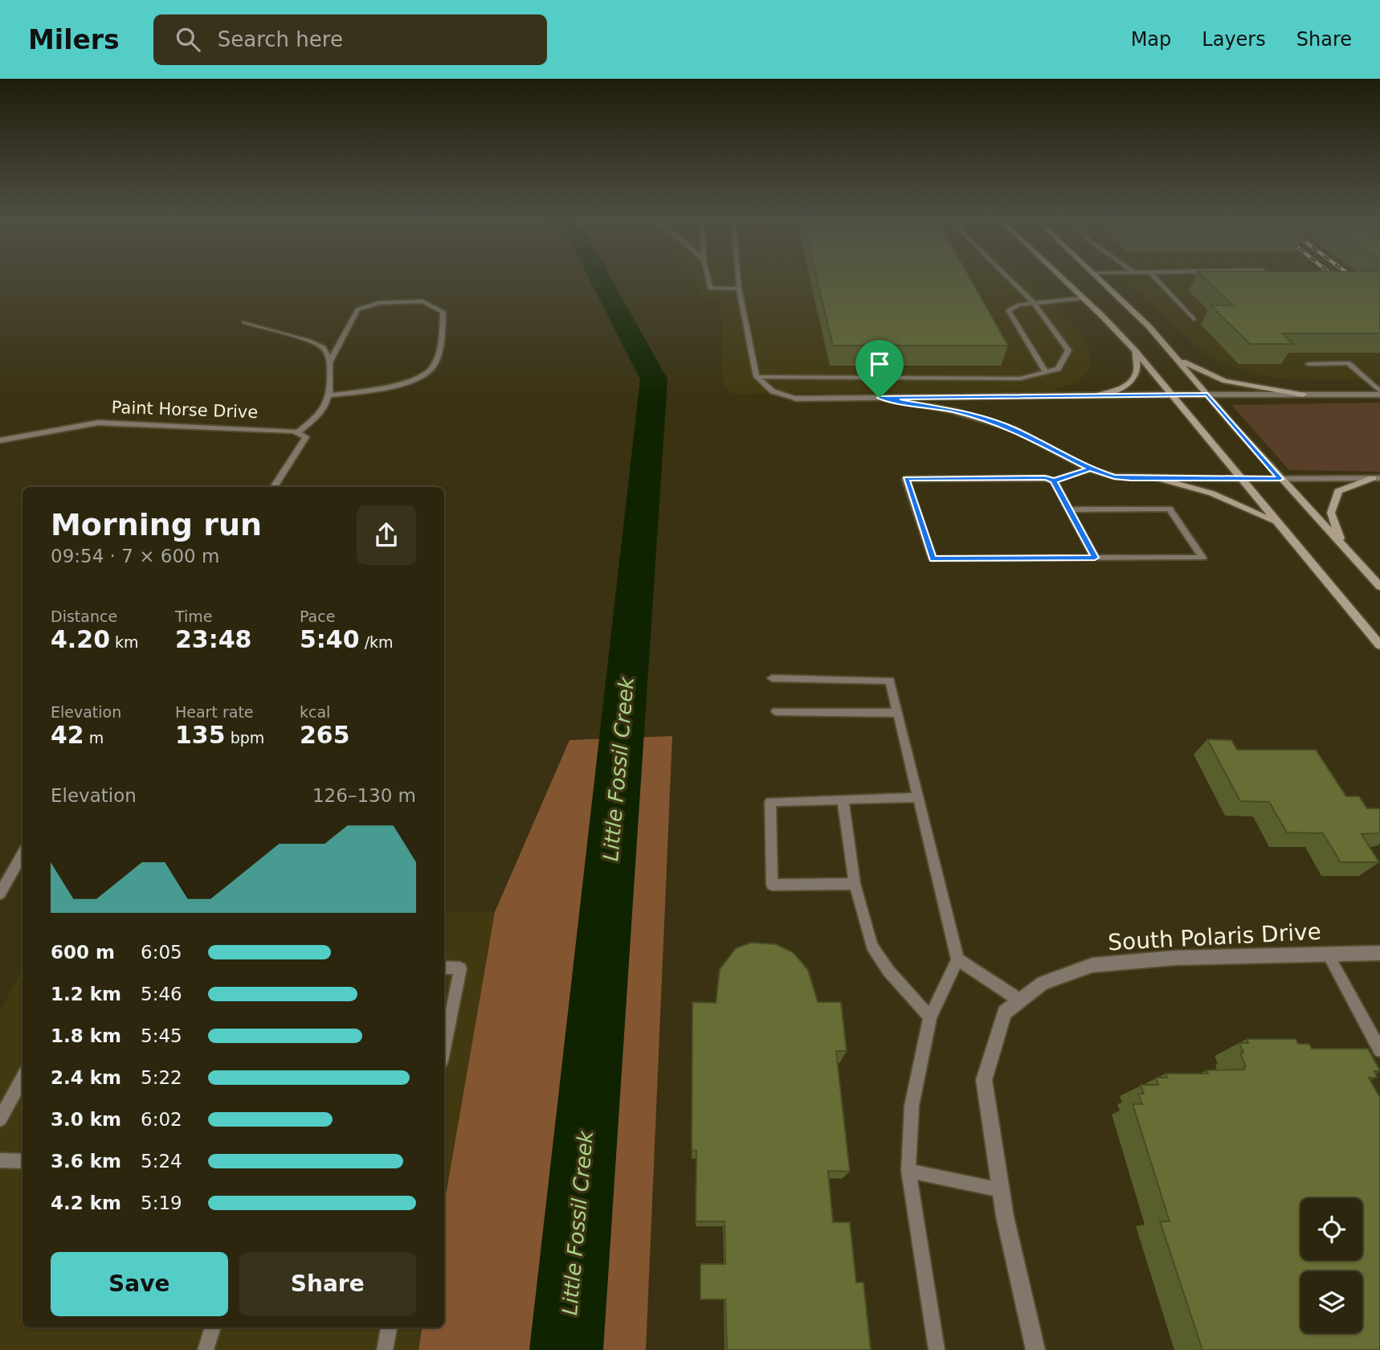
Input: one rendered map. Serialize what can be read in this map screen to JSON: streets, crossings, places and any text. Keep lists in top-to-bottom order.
{
  "streets": {
    "street": ["South Polaris Drive"],
    "lane": ["Paint Horse Drive"]
  },
  "water": ["Little Fossil Creek"],
  "page": {
    "header": "Milers",
    "search": "Search here",
    "nav": ["Map", "Layers", "Share"],
    "heading": ["Morning run", "09:54 · 7 × 600 m"],
    "stats": [
      ["Distance", "4.20 km"],
      ["Time", "23:48"],
      ["Pace", "5:40 /km"],
      ["Elevation", "42 m"],
      ["Heart rate", "135 bpm"],
      ["kcal", "265"]
    ],
    "chart": ["Elevation", "126–130 m"],
    "list": [
      {
        "name": "600 m",
        "note": "6:05"
      },
      {
        "name": "1.2 km",
        "note": "5:46"
      },
      {
        "name": "1.8 km",
        "note": "5:45"
      },
      {
        "name": "2.4 km",
        "note": "5:22"
      },
      {
        "name": "3.0 km",
        "note": "6:02"
      },
      {
        "name": "3.6 km",
        "note": "5:24"
      },
      {
        "name": "4.2 km",
        "note": "5:19"
      }
    ],
    "buttons": ["Save", "Share"]
  }
}
